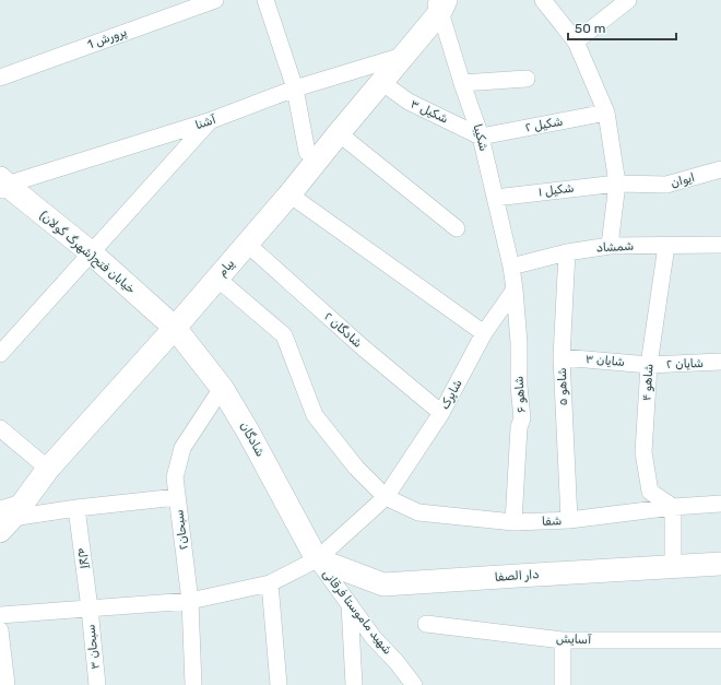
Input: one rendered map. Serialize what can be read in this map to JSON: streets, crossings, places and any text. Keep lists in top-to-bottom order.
{
  "streets": {
    "main road": [
      "خیابان فتح(شهرگ گولان)",
      "پیام",
      "شادگان",
      "دار الصفا"
    ],
    "street": [
      "پرورش 1",
      "شکیل ۳",
      "آشنا",
      "شکیل ۲",
      "شکیبا",
      "ایوان",
      "شکیل ۱",
      "شمشاد",
      "شادگان ۲",
      "شایان ۳",
      "شایان ۲",
      "شاهو ۴",
      "شاهو ۵",
      "شاپرک",
      "شاهو ۶",
      "شفا",
      "سبحان۲",
      "آلاله",
      "شهید ماموستا فرقانی",
      "آسایش",
      "سبحان ۳"
    ]
  },
  "crossings": [
    ["شکیل ۳", "شکیل ۲"],
    ["شکیل ۳", "شکیبا"],
    ["شکیل ۳", "پیام"],
    ["آشنا", "خیابان فتح(شهرگ گولان)"],
    ["آشنا", "پیام"],
    ["شکیل ۲", "شکیبا"],
    ["شکیبا", "شکیل ۱"],
    ["شکیبا", "شمشاد"],
    ["شکیبا", "پیام"],
    ["شکیبا", "شاهو ۶"],
    ["ایوان", "شکیل ۱"],
    ["شمشاد", "شاهو ۴"],
    ["شمشاد", "شاهو ۵"],
    ["شمشاد", "شاهو ۶"],
    ["خیابان فتح(شهرگ گولان)", "پیام"],
    ["خیابان فتح(شهرگ گولان)", "شادگان"],
    ["پیام", "شادگان ۲"],
    ["پیام", "شادگان"],
    ["شادگان ۲", "شاپرک"],
    ["شایان ۳", "شایان ۲"],
    ["شایان ۳", "شاهو ۴"],
    ["شایان ۳", "شاهو ۵"],
    ["شایان ۲", "شاهو ۴"],
    ["شاهو ۴", "شفا"],
    ["شاهو ۵", "شفا"],
    ["شاپرک", "شاهو ۶"],
    ["شاپرک", "شادگان"],
    ["شاپرک", "شفا"],
    ["شاپرک", "سبحان۲"],
    ["شاپرک", "آلاله"],
    ["شاپرک", "دار الصفا"],
    ["شاپرک", "شهید ماموستا فرقانی"],
    ["شاپرک", "سبحان ۳"],
    ["شاهو ۶", "شفا"],
    ["شادگان", "سبحان۲"],
    ["شادگان", "دار الصفا"],
    ["شادگان", "شهید ماموستا فرقانی"],
    ["آلاله", "سبحان ۳"],
    ["دار الصفا", "شهید ماموستا فرقانی"]
  ],
  "scale_bar": "50 m"
}
